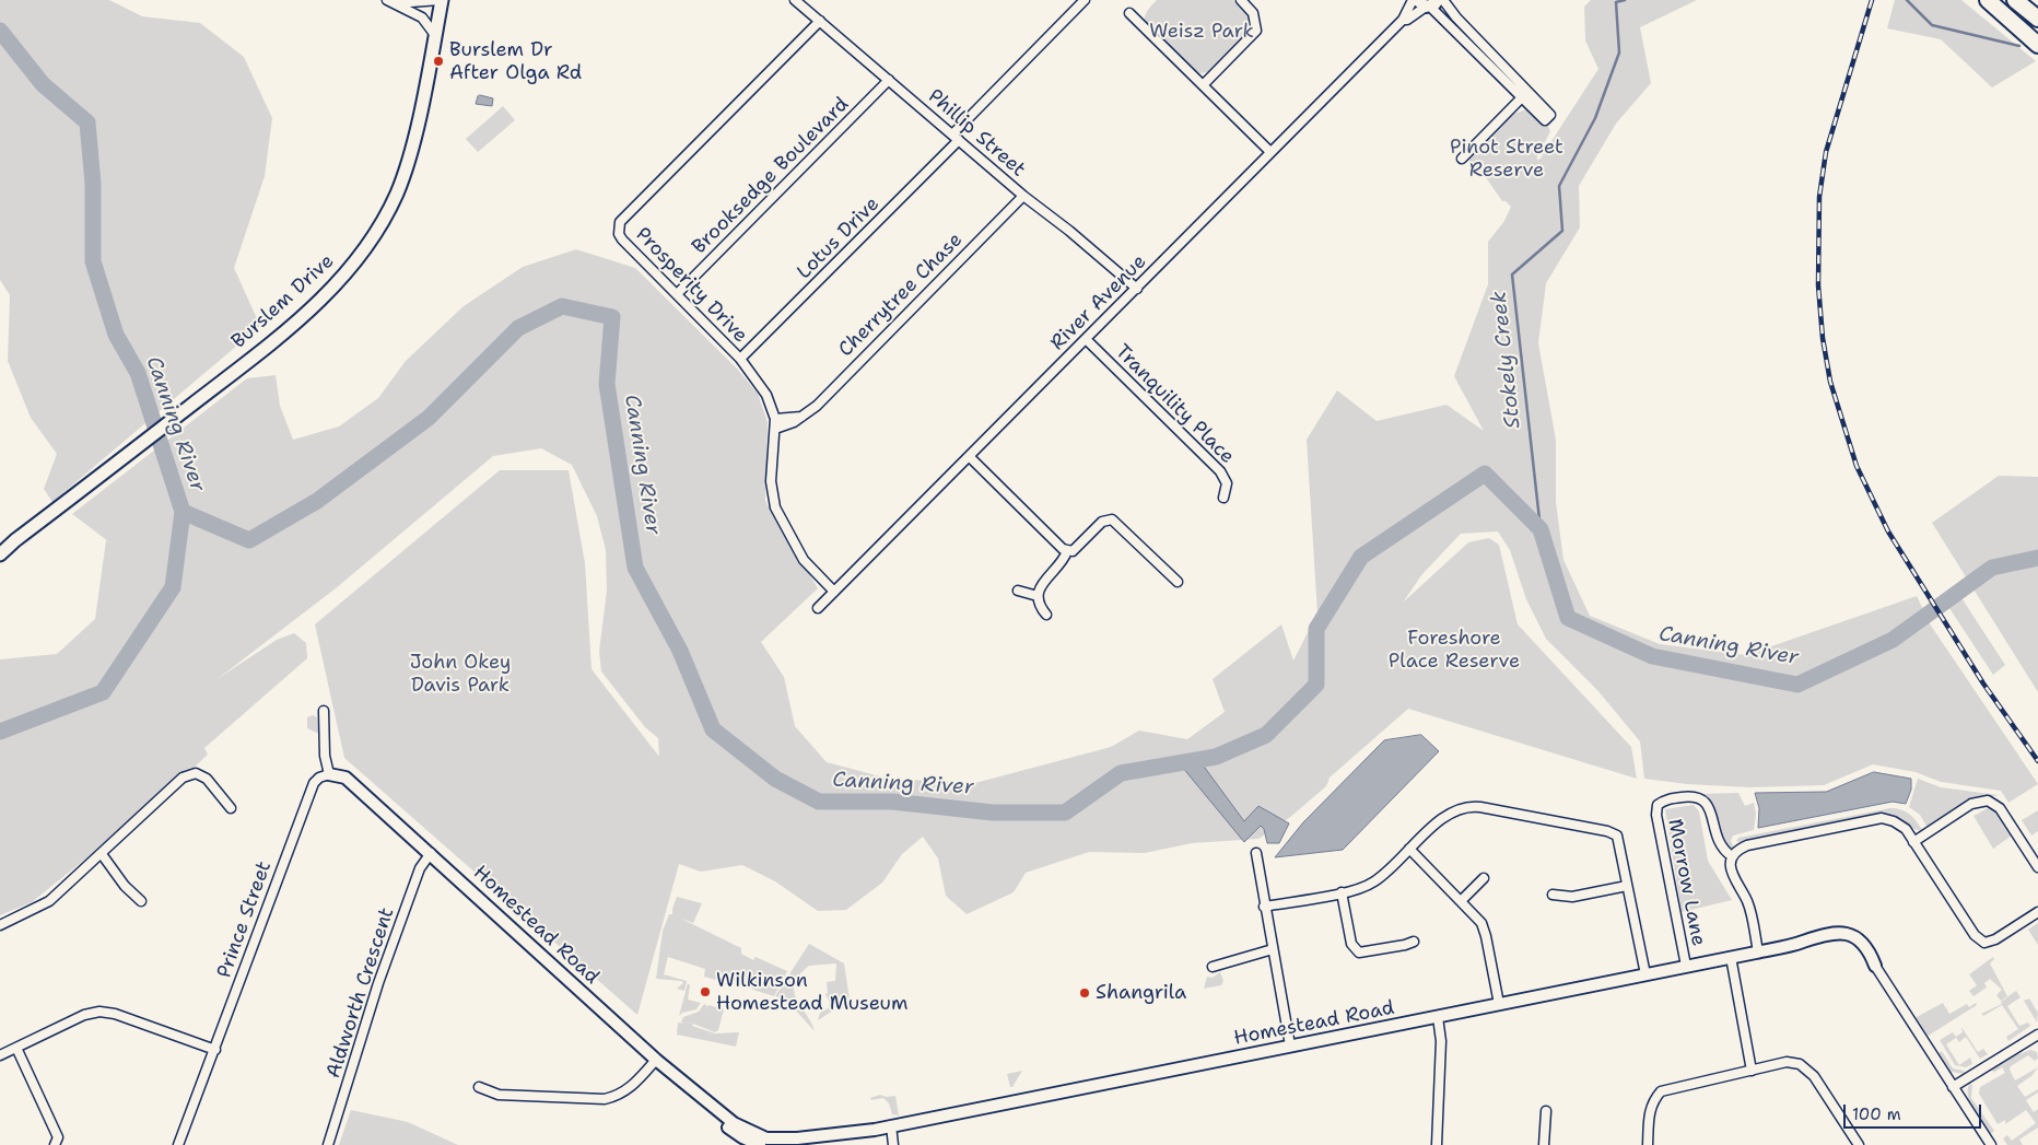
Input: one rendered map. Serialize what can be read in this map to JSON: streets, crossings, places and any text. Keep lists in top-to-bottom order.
{
  "streets": {
    "main road": ["Burslem Drive"],
    "street": [
      "Phillip Street",
      "Brooksedge Boulevard",
      "Lotus Drive",
      "Prosperity Drive",
      "Cherrytree Chase",
      "River Avenue",
      "Tranquility Place",
      "Morrow Lane",
      "Prince Street",
      "Homestead Road",
      "Aldworth Crescent"
    ]
  },
  "crossings": [
    ["Phillip Street", "Brooksedge Boulevard"],
    ["Phillip Street", "Lotus Drive"],
    ["Phillip Street", "Prosperity Drive"],
    ["Phillip Street", "Cherrytree Chase"],
    ["Phillip Street", "River Avenue"],
    ["Brooksedge Boulevard", "Prosperity Drive"],
    ["Lotus Drive", "Prosperity Drive"],
    ["Prosperity Drive", "Cherrytree Chase"],
    ["Prosperity Drive", "River Avenue"],
    ["River Avenue", "Tranquility Place"],
    ["Morrow Lane", "Homestead Road"],
    ["Prince Street", "Homestead Road"],
    ["Homestead Road", "Aldworth Crescent"]
  ],
  "water": ["Stokely Creek", "Canning River"],
  "parks": [
    "Weisz Park",
    "Pinot Street Reserve",
    "Foreshore Place Reserve",
    "John Okey Davis Park"
  ],
  "places": ["Burslem Dr After Olga Rd", "Wilkinson Homestead Museum", "Shangrila"],
  "scale_bar": "100 m"
}
